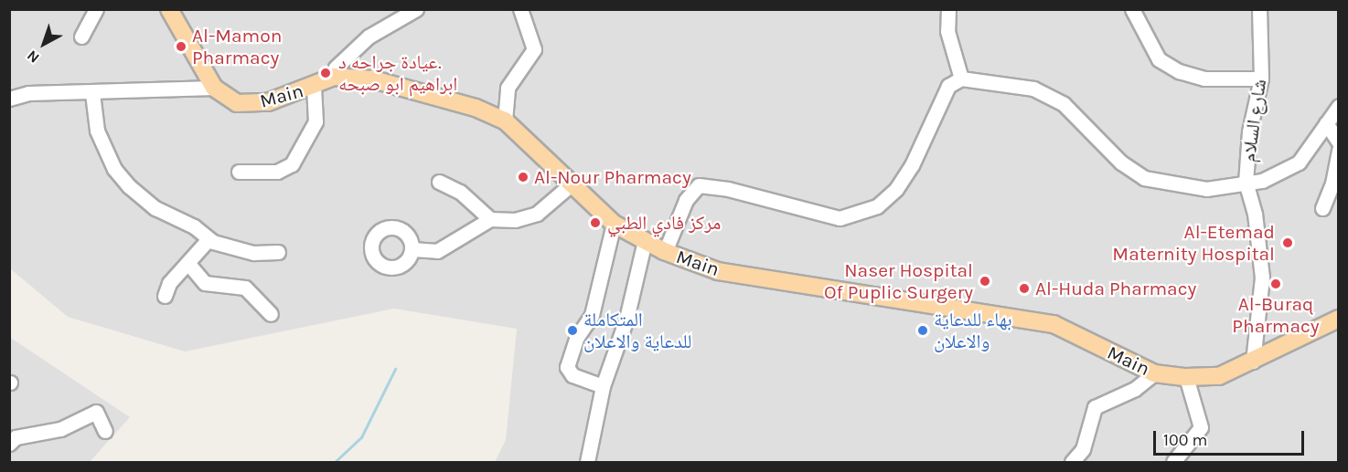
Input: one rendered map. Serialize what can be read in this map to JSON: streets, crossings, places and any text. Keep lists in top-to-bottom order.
{
  "streets": {
    "main road": ["Main"],
    "street": ["شارع السلام"]
  },
  "crossings": [
    ["Main", "شارع السلام"]
  ],
  "places": [
    "Al-Mamon Pharmacy",
    "عيادة جراحه د. ابراهيم ابو صبحه",
    "Al-Nour Pharmacy",
    "مركز فادي الطبي",
    "Al-Etemad Maternity Hospital",
    "Naser Hospital Of Puplic Surgery",
    "Al-Buraq Pharmacy",
    "Al-Huda Pharmacy",
    "المتكاملة للدعاية والاعلان",
    "بهاء للدعاية والاعلان"
  ],
  "scale_bar": "100 m",
  "north": "bottom left"
}
